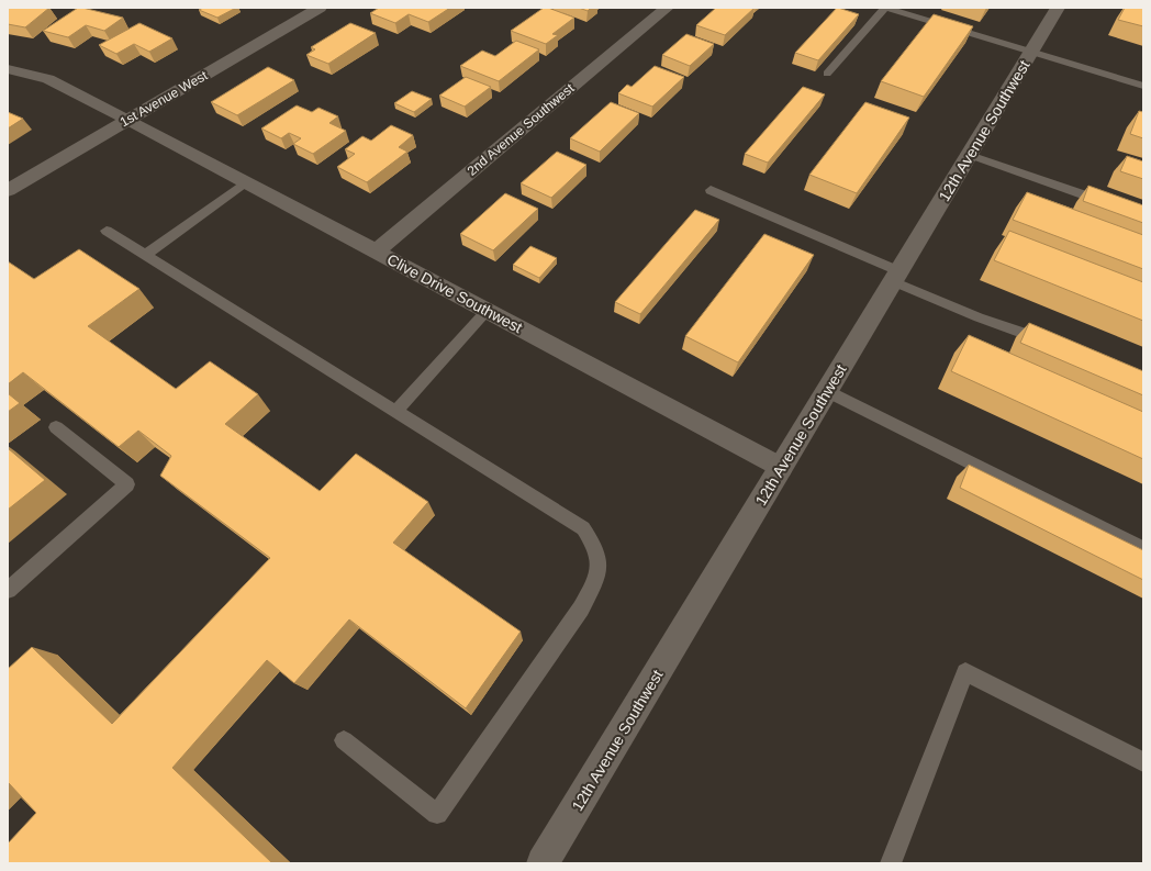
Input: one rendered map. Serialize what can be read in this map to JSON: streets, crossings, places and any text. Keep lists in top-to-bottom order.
{
  "streets": {
    "street": [
      "1st Avenue West",
      "2nd Avenue Southwest",
      "12th Avenue Southwest",
      "Clive Drive Southwest"
    ]
  },
  "crossings": [
    ["1st Avenue West", "Clive Drive Southwest"],
    ["2nd Avenue Southwest", "Clive Drive Southwest"],
    ["12th Avenue Southwest", "Clive Drive Southwest"]
  ]
}
